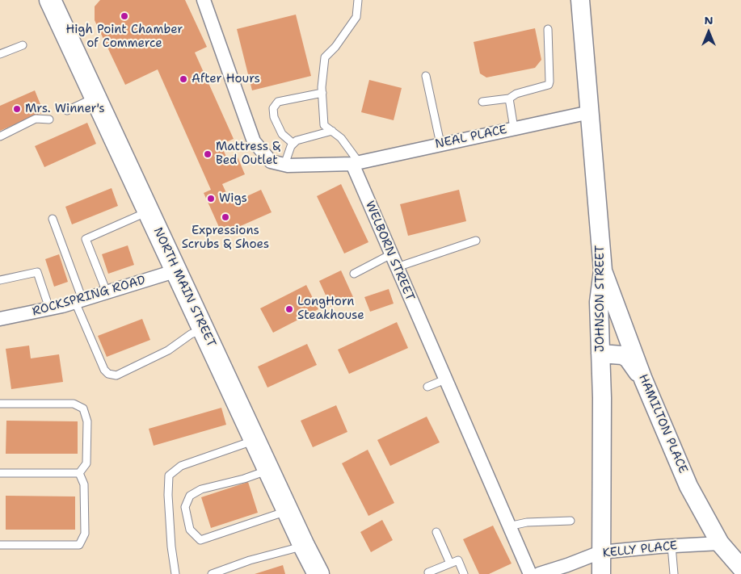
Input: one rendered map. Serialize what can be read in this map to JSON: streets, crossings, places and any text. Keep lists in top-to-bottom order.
{
  "streets": {
    "main road": ["NORTH MAIN STREET"],
    "street": [
      "NEAL PLACE",
      "WELBORN STREET",
      "ROCKSPRING ROAD",
      "JOHNSON STREET",
      "HAMILTON PLACE",
      "KELLY PLACE"
    ]
  },
  "crossings": [
    ["NEAL PLACE", "WELBORN STREET"],
    ["NEAL PLACE", "JOHNSON STREET"],
    ["NORTH MAIN STREET", "ROCKSPRING ROAD"],
    ["JOHNSON STREET", "HAMILTON PLACE"],
    ["JOHNSON STREET", "KELLY PLACE"],
    ["HAMILTON PLACE", "KELLY PLACE"]
  ],
  "places": [
    "High Point Chamber of Commerce",
    "After Hours",
    "Mrs. Winner's",
    "Mattress & Bed Outlet",
    "Wigs",
    "Expressions Scrubs & Shoes",
    "LongHorn Steakhouse"
  ],
  "north": "top"
}
